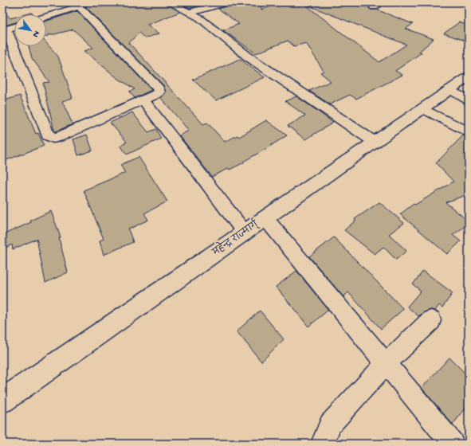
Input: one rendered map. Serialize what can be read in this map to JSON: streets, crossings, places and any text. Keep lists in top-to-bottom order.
{
  "streets": {
    "highway": ["महेन्द्र राज्मार्ग्"]
  },
  "north": "bottom right"
}
